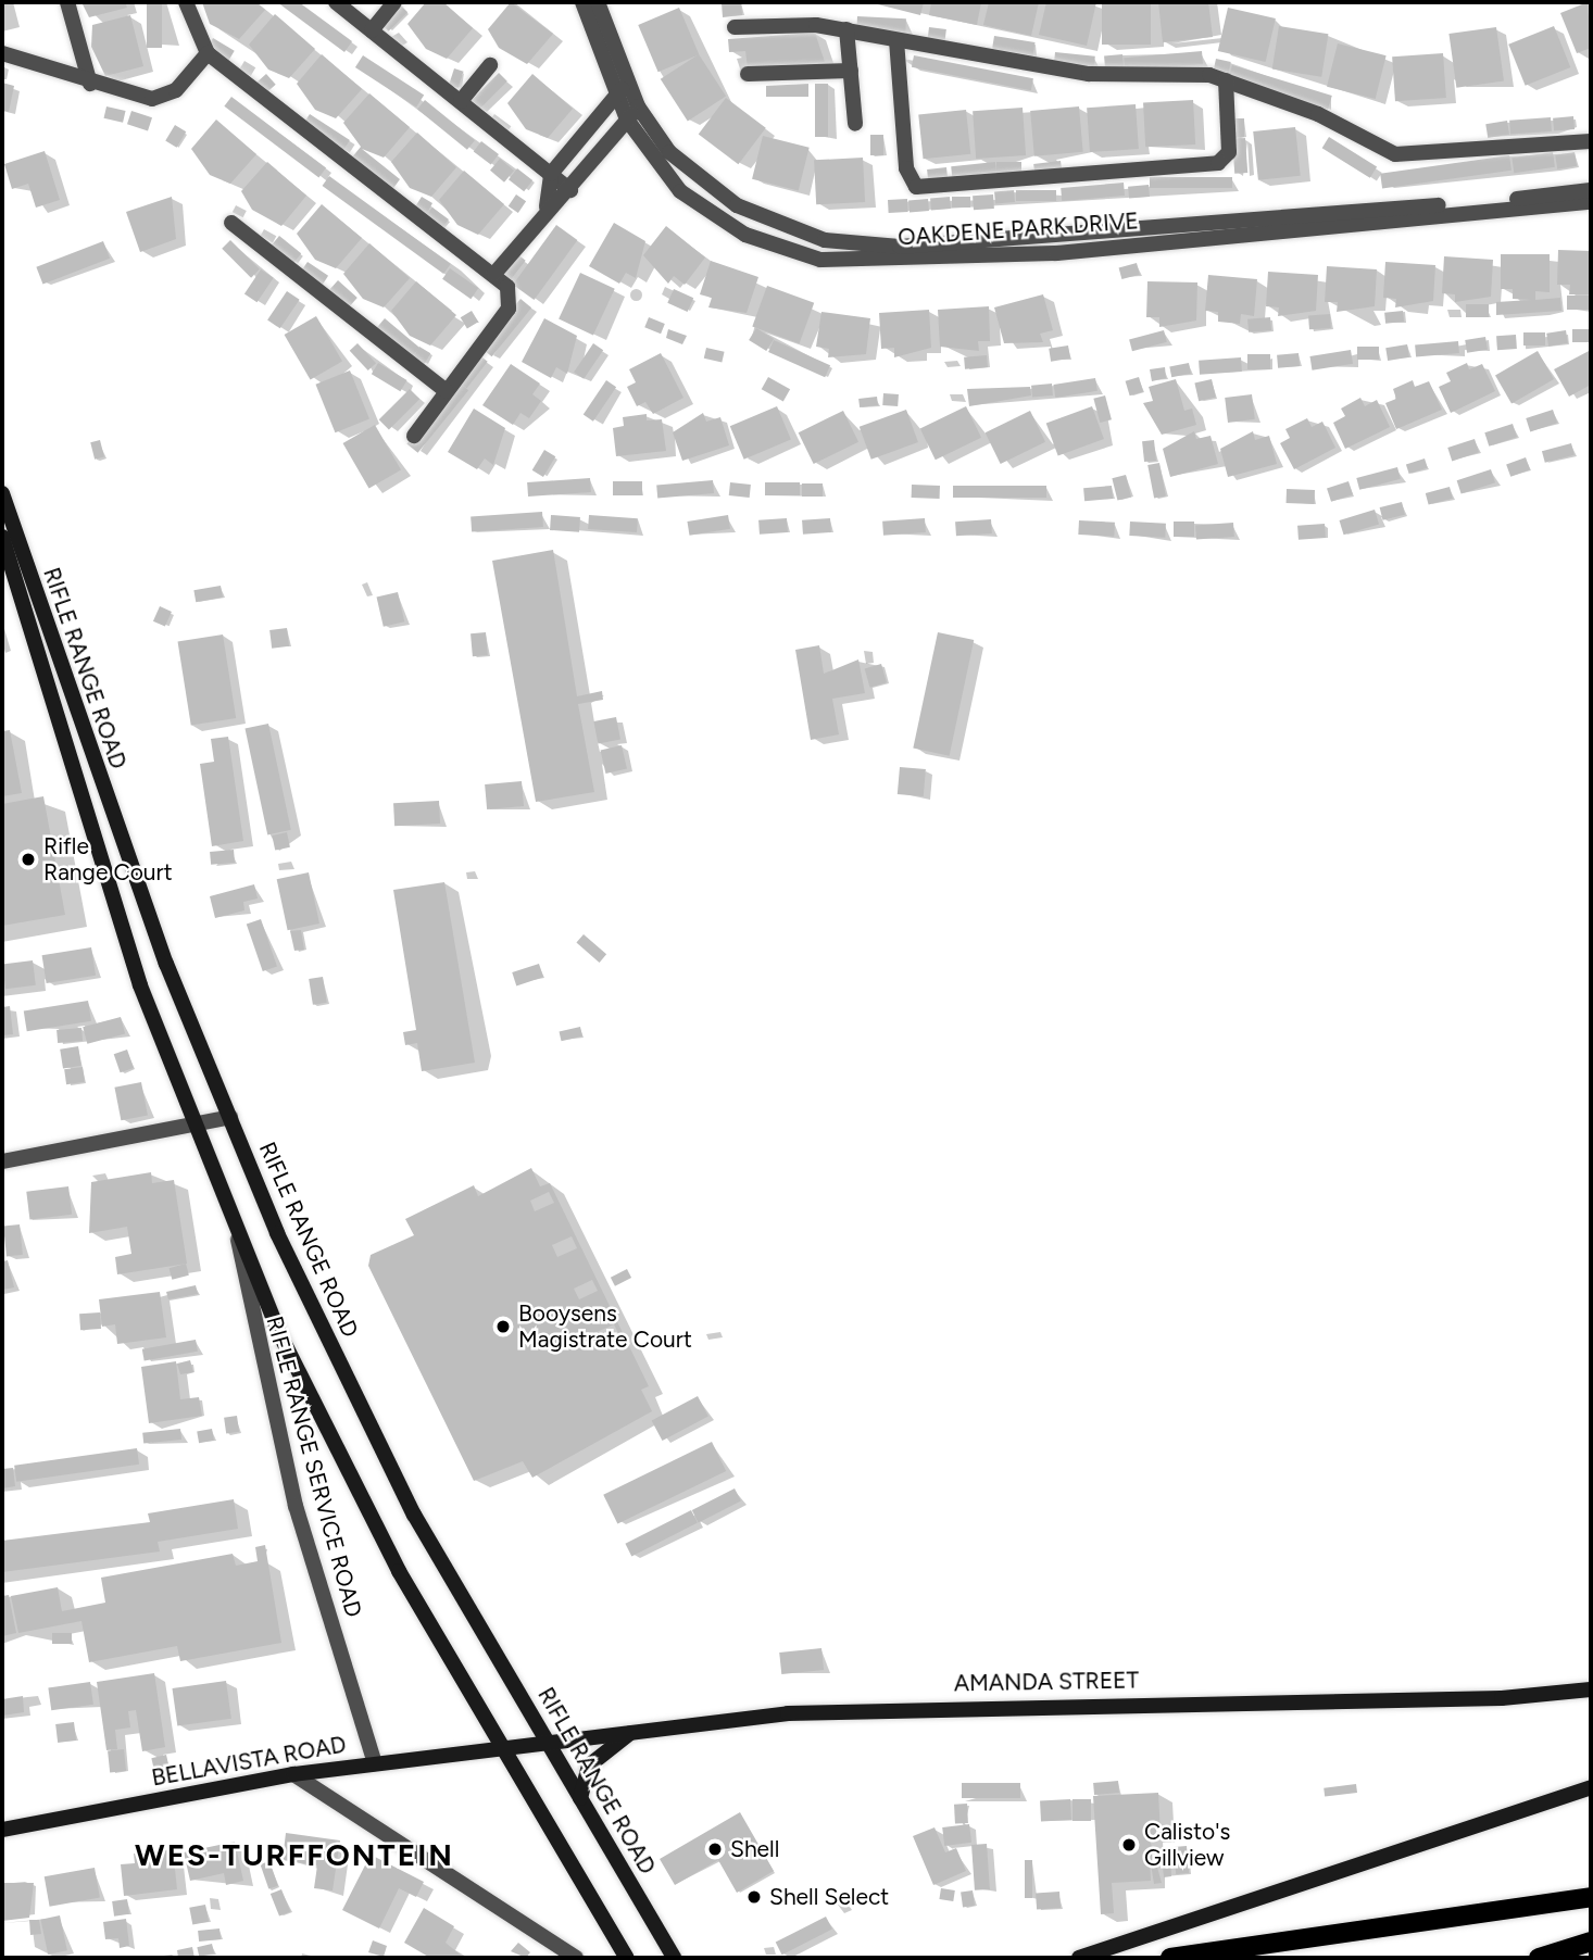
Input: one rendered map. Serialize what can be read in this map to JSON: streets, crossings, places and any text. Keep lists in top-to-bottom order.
{
  "streets": {
    "main road": ["RIFLE RANGE ROAD", "AMANDA STREET", "BELLAVISTA ROAD"],
    "street": ["OAKDENE PARK DRIVE", "RIFLE RANGE SERVICE ROAD"]
  },
  "crossings": [
    ["RIFLE RANGE ROAD", "RIFLE RANGE SERVICE ROAD"],
    ["RIFLE RANGE ROAD", "AMANDA STREET"],
    ["RIFLE RANGE ROAD", "BELLAVISTA ROAD"],
    ["RIFLE RANGE SERVICE ROAD", "BELLAVISTA ROAD"],
    ["AMANDA STREET", "BELLAVISTA ROAD"]
  ],
  "districts": ["WES-TURFFONTEIN"],
  "places": [
    "Rifle Range Court",
    "Booysens Magistrate Court",
    "Calisto's Gillview",
    "Shell",
    "Shell Select"
  ]
}
